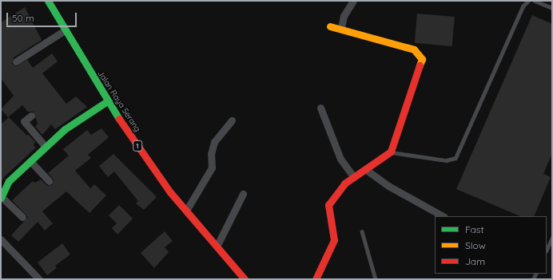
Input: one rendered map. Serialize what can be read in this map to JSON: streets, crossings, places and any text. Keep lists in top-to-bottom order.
{
  "streets": {
    "main road": ["Jalan Raya Serang", "1"]
  },
  "legend": ["Fast", "Slow", "Jam"],
  "scale_bar": "50 m"
}
